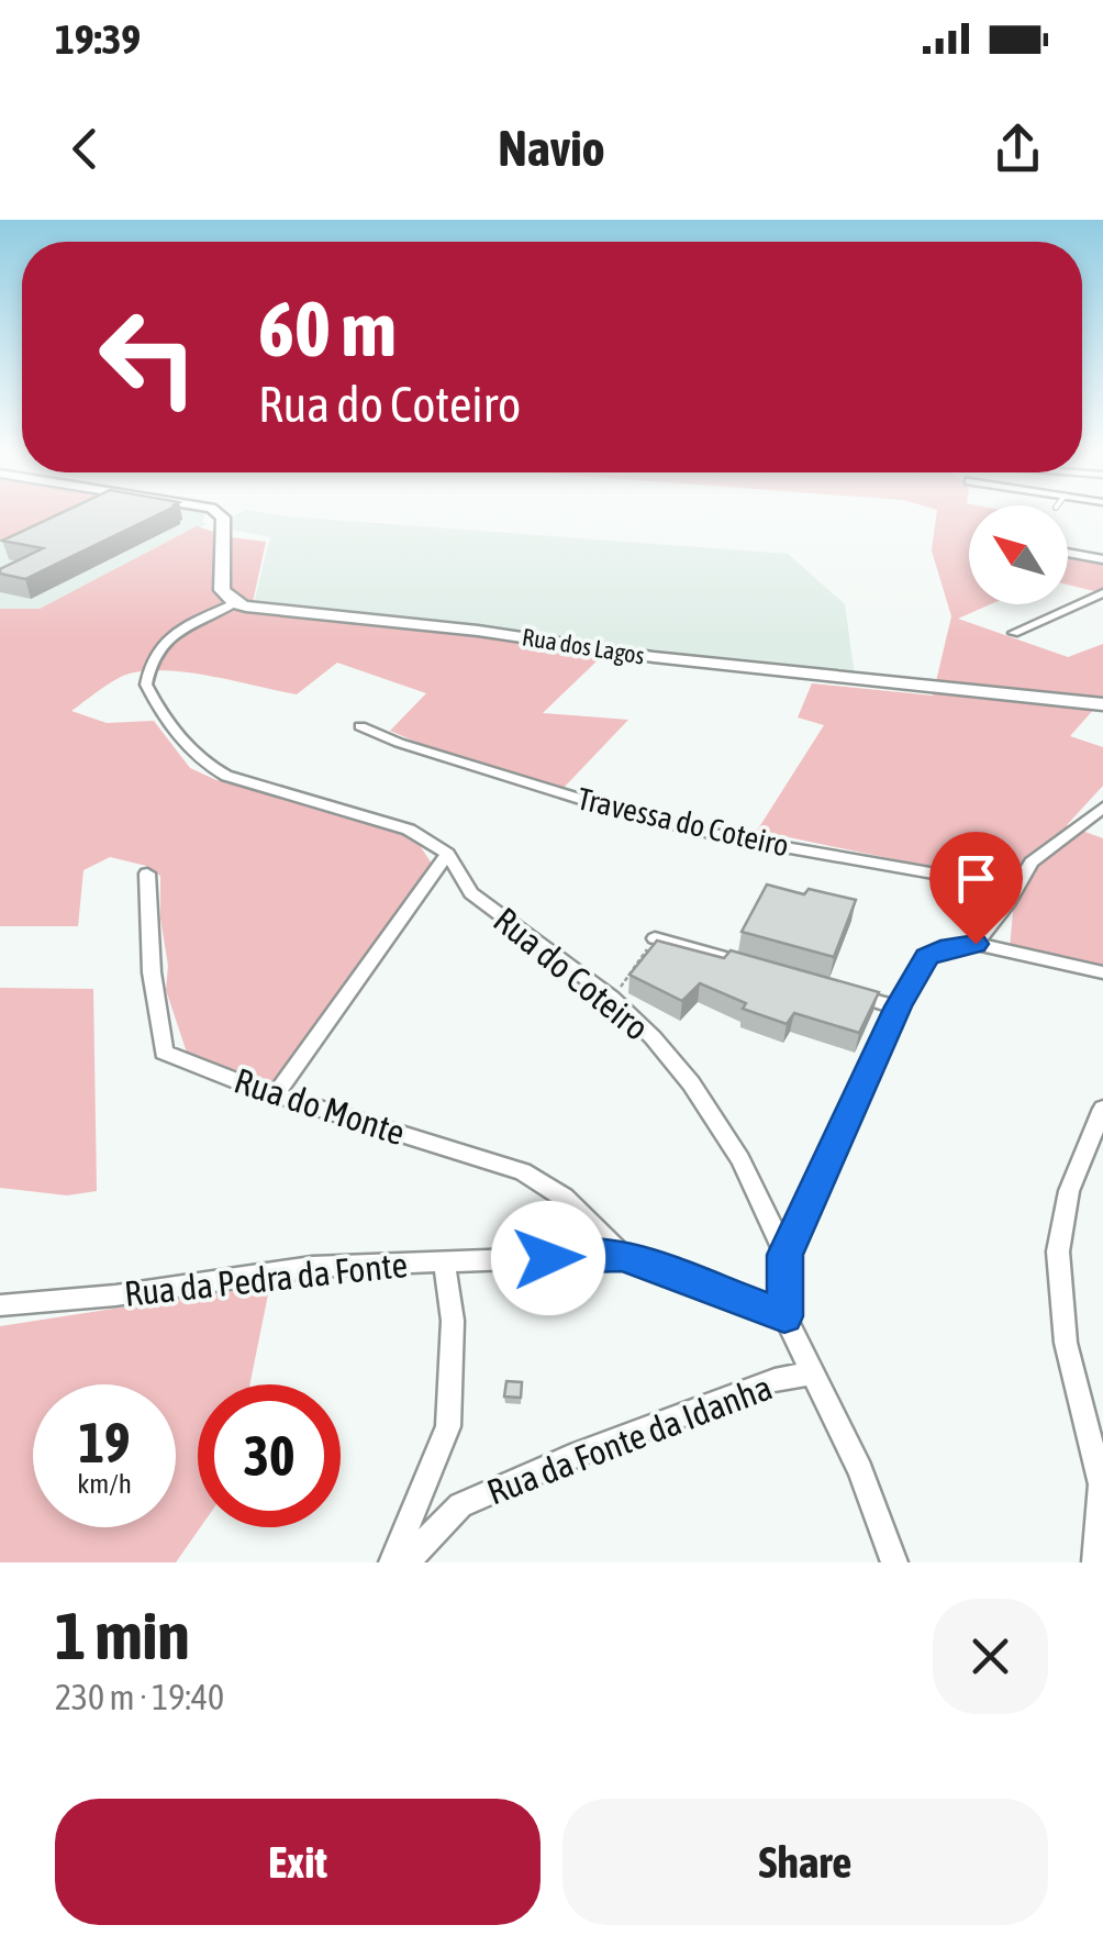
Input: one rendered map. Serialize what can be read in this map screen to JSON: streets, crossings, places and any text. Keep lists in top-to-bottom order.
{
  "streets": {
    "street": [
      "Rua dos Lagos",
      "Travessa do Coteiro",
      "Rua do Coteiro",
      "Rua do Monte",
      "Rua da Pedra da Fonte",
      "Rua da Fonte da Idanha"
    ]
  },
  "crossings": [
    ["Rua dos Lagos", "Rua do Coteiro"],
    ["Rua do Coteiro", "Rua da Pedra da Fonte"],
    ["Rua do Coteiro", "Rua da Fonte da Idanha"],
    ["Rua do Monte", "Rua da Pedra da Fonte"]
  ],
  "north": "top left",
  "page": {
    "status": "19:39",
    "header": "Navio",
    "turn": ["60 m", "Rua do Coteiro"],
    "speed": "19 km/h",
    "limit": "30",
    "heading": ["1 min", "230 m · 19:40"],
    "buttons": ["Exit", "Share"]
  }
}
